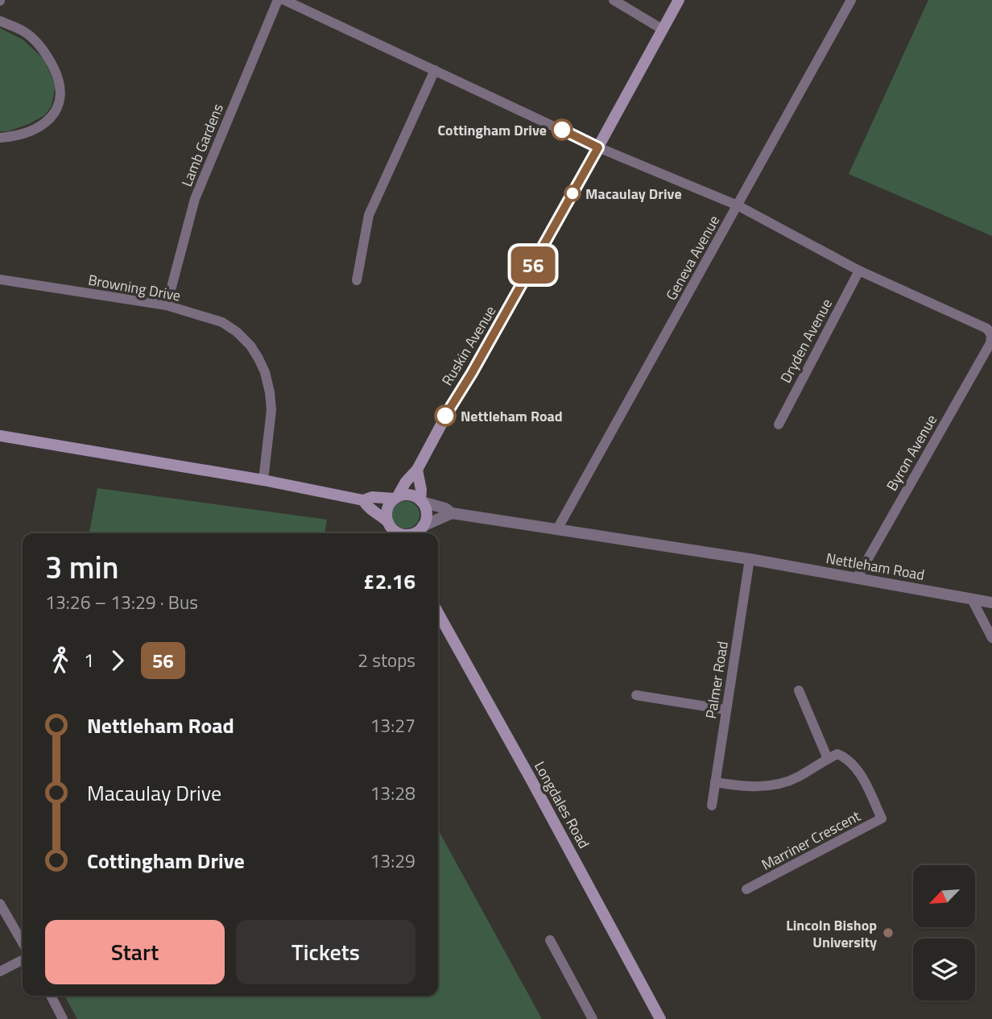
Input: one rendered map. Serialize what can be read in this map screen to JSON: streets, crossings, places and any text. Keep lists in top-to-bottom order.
{
  "streets": {
    "main road": ["Ruskin Avenue", "Longdales Road"],
    "street": [
      "Lamb Gardens",
      "Geneva Avenue",
      "Browning Drive",
      "Dryden Avenue",
      "Byron Avenue",
      "Nettleham Road",
      "Palmer Road",
      "Marriner Crescent"
    ]
  },
  "crossings": [
    ["Lamb Gardens", "Browning Drive"],
    ["Geneva Avenue", "Nettleham Road"],
    ["Byron Avenue", "Nettleham Road"],
    ["Nettleham Road", "Palmer Road"]
  ],
  "places": [
    "Cottingham Drive",
    "Macaulay Drive",
    "Nettleham Road",
    "Lincoln Bishop University"
  ],
  "lines": ["bus line 56"],
  "north": "bottom left",
  "page": {
    "on_map": "56",
    "heading": ["3 min", "13:26 – 13:29 · Bus", "£2.16"],
    "legs": ["1", "56", "2 stops"],
    "list": [
      {
        "name": "Nettleham Road",
        "value": "13:27"
      },
      {
        "name": "Macaulay Drive",
        "value": "13:28"
      },
      {
        "name": "Cottingham Drive",
        "value": "13:29"
      }
    ],
    "buttons": ["Start", "Tickets"]
  }
}
